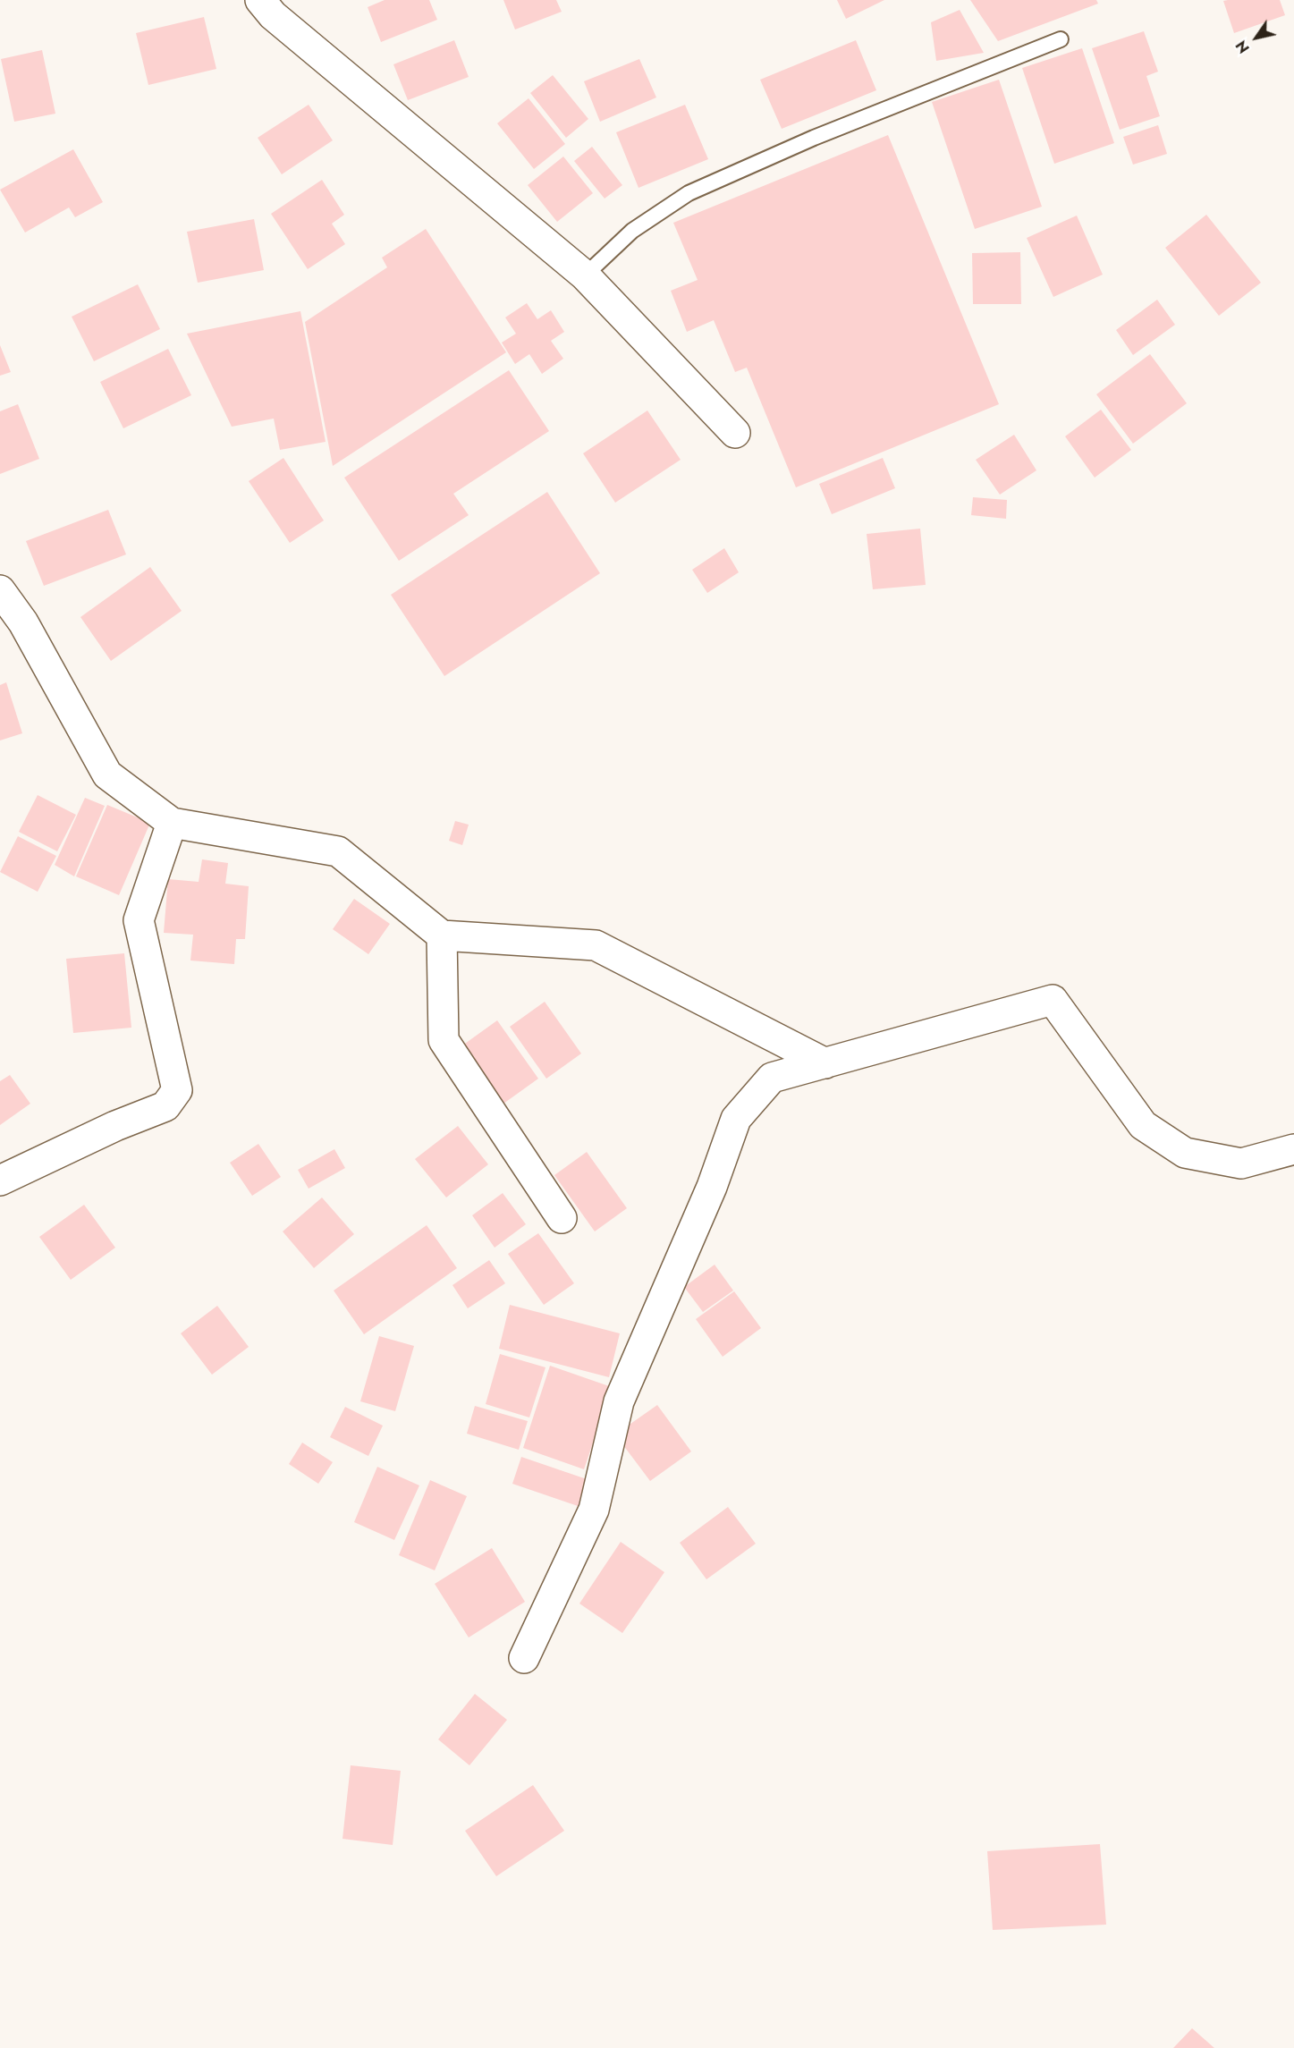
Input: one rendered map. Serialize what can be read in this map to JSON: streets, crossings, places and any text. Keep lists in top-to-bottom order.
{
  "north": "bottom left"
}
